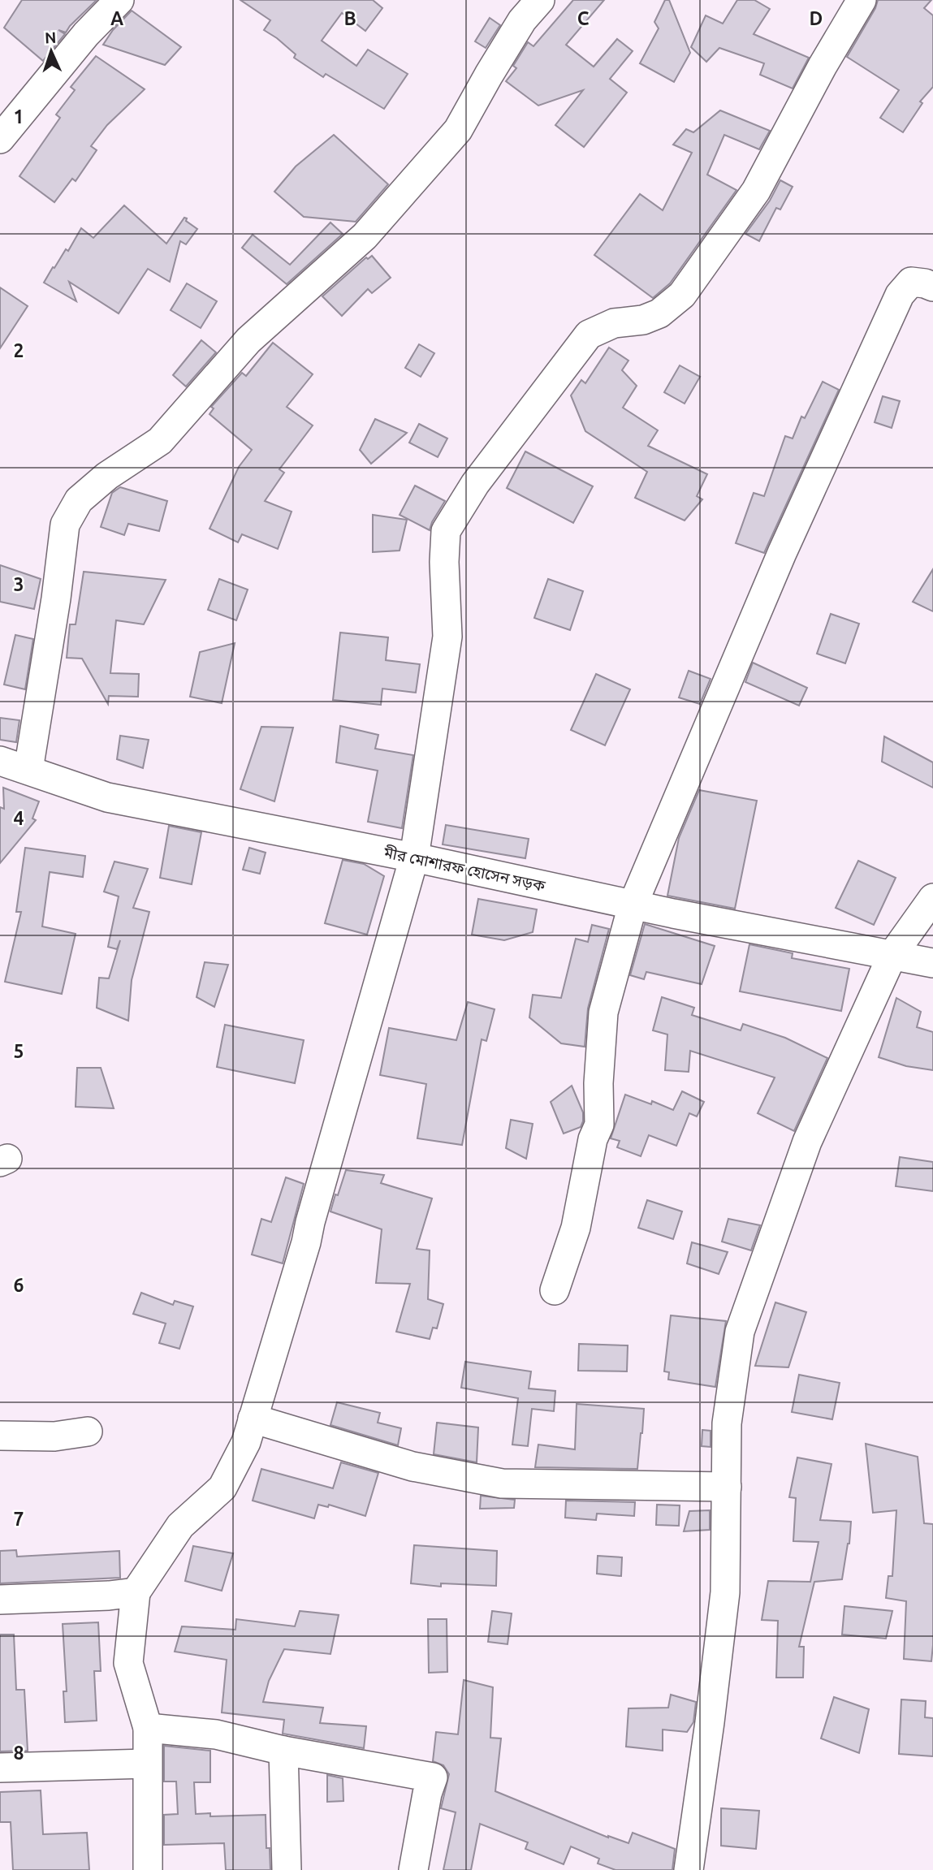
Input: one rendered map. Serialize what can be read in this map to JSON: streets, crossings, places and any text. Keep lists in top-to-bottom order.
{
  "streets": {
    "street": ["মীর মোশারফ হোসেন সড়ক"]
  },
  "north": "top",
  "grid": {
    "columns": [
      "A",
      "B",
      "C",
      "D"
    ],
    "rows": [
      "1",
      "2",
      "3",
      "4",
      "5",
      "6",
      "7",
      "8"
    ]
  }
}
